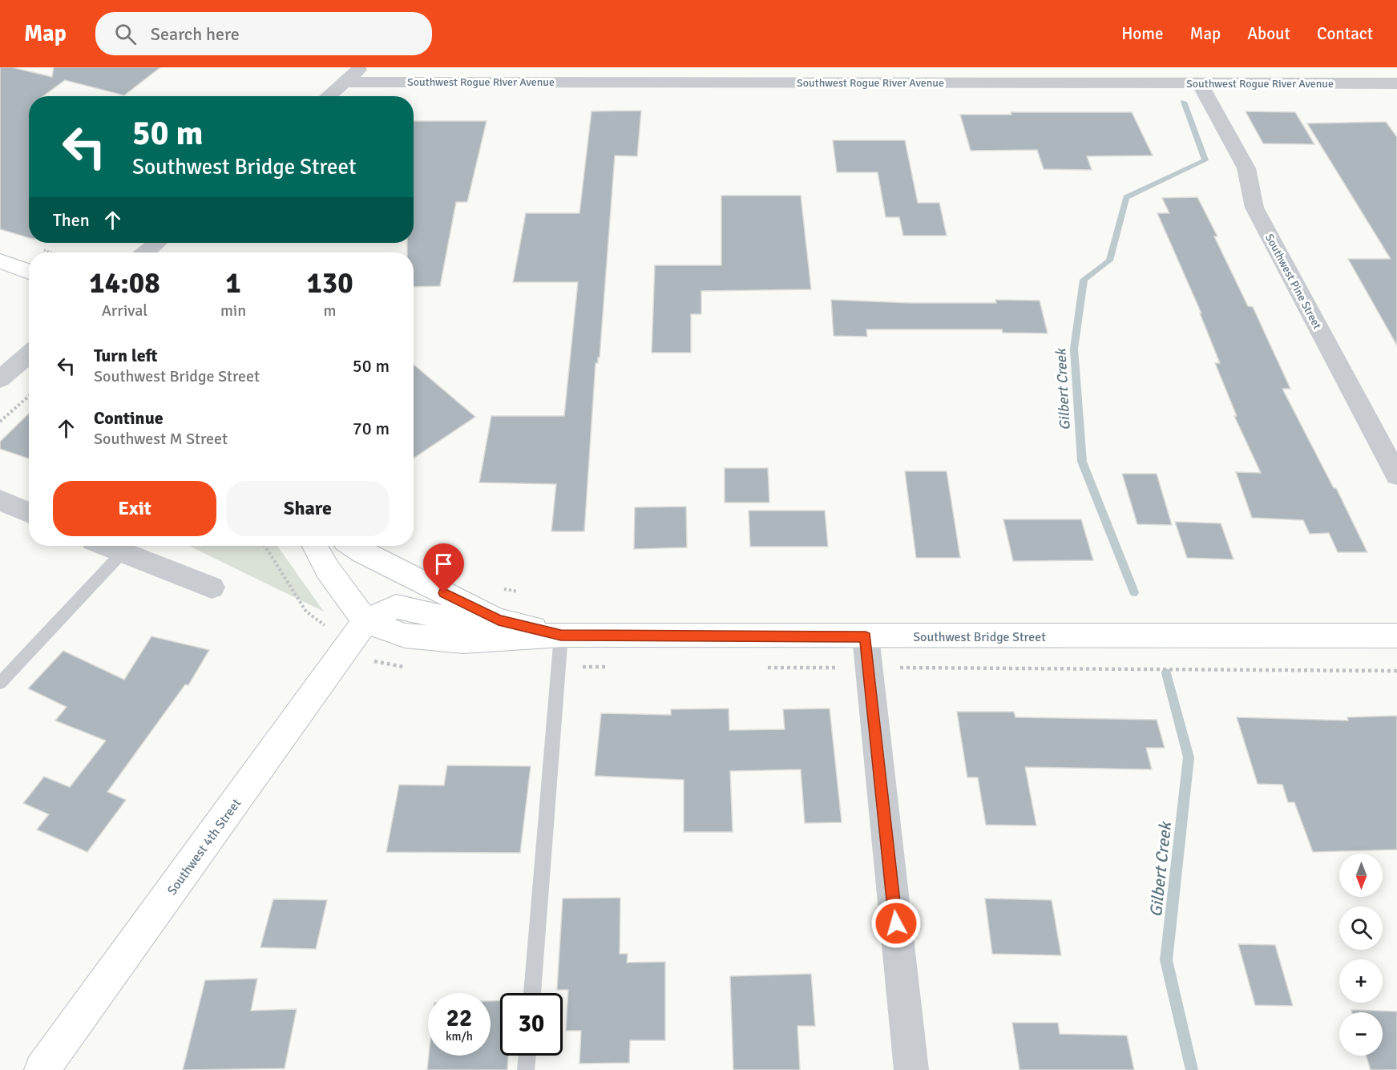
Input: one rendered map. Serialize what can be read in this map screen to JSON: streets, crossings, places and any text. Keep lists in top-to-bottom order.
{
  "streets": {
    "street": [
      "Southwest Rogue River Avenue",
      "Southwest Pine Street",
      "Southwest Bridge Street",
      "Southwest 4th Street"
    ]
  },
  "crossings": [
    ["Southwest Rogue River Avenue", "Southwest Pine Street"],
    ["Southwest Bridge Street", "Southwest 4th Street"]
  ],
  "water": ["Gilbert Creek"],
  "north": "bottom",
  "page": {
    "header": "Map",
    "search": "Search here",
    "nav": [
      "Home",
      "Map",
      "About",
      "Contact"
    ],
    "turn": ["50 m", "Southwest Bridge Street"],
    "then": "Then",
    "eta": [
      "14:08",
      "Arrival",
      "1",
      "min",
      "130",
      "m"
    ],
    "list": [
      {
        "name": "Turn left",
        "note": "Southwest Bridge Street",
        "value": "50 m"
      },
      {
        "name": "Continue",
        "note": "Southwest M Street",
        "value": "70 m"
      }
    ],
    "buttons": ["Exit", "Share"],
    "map_buttons": ["+", "−"],
    "speed": "22 km/h",
    "limit": "30"
  }
}
